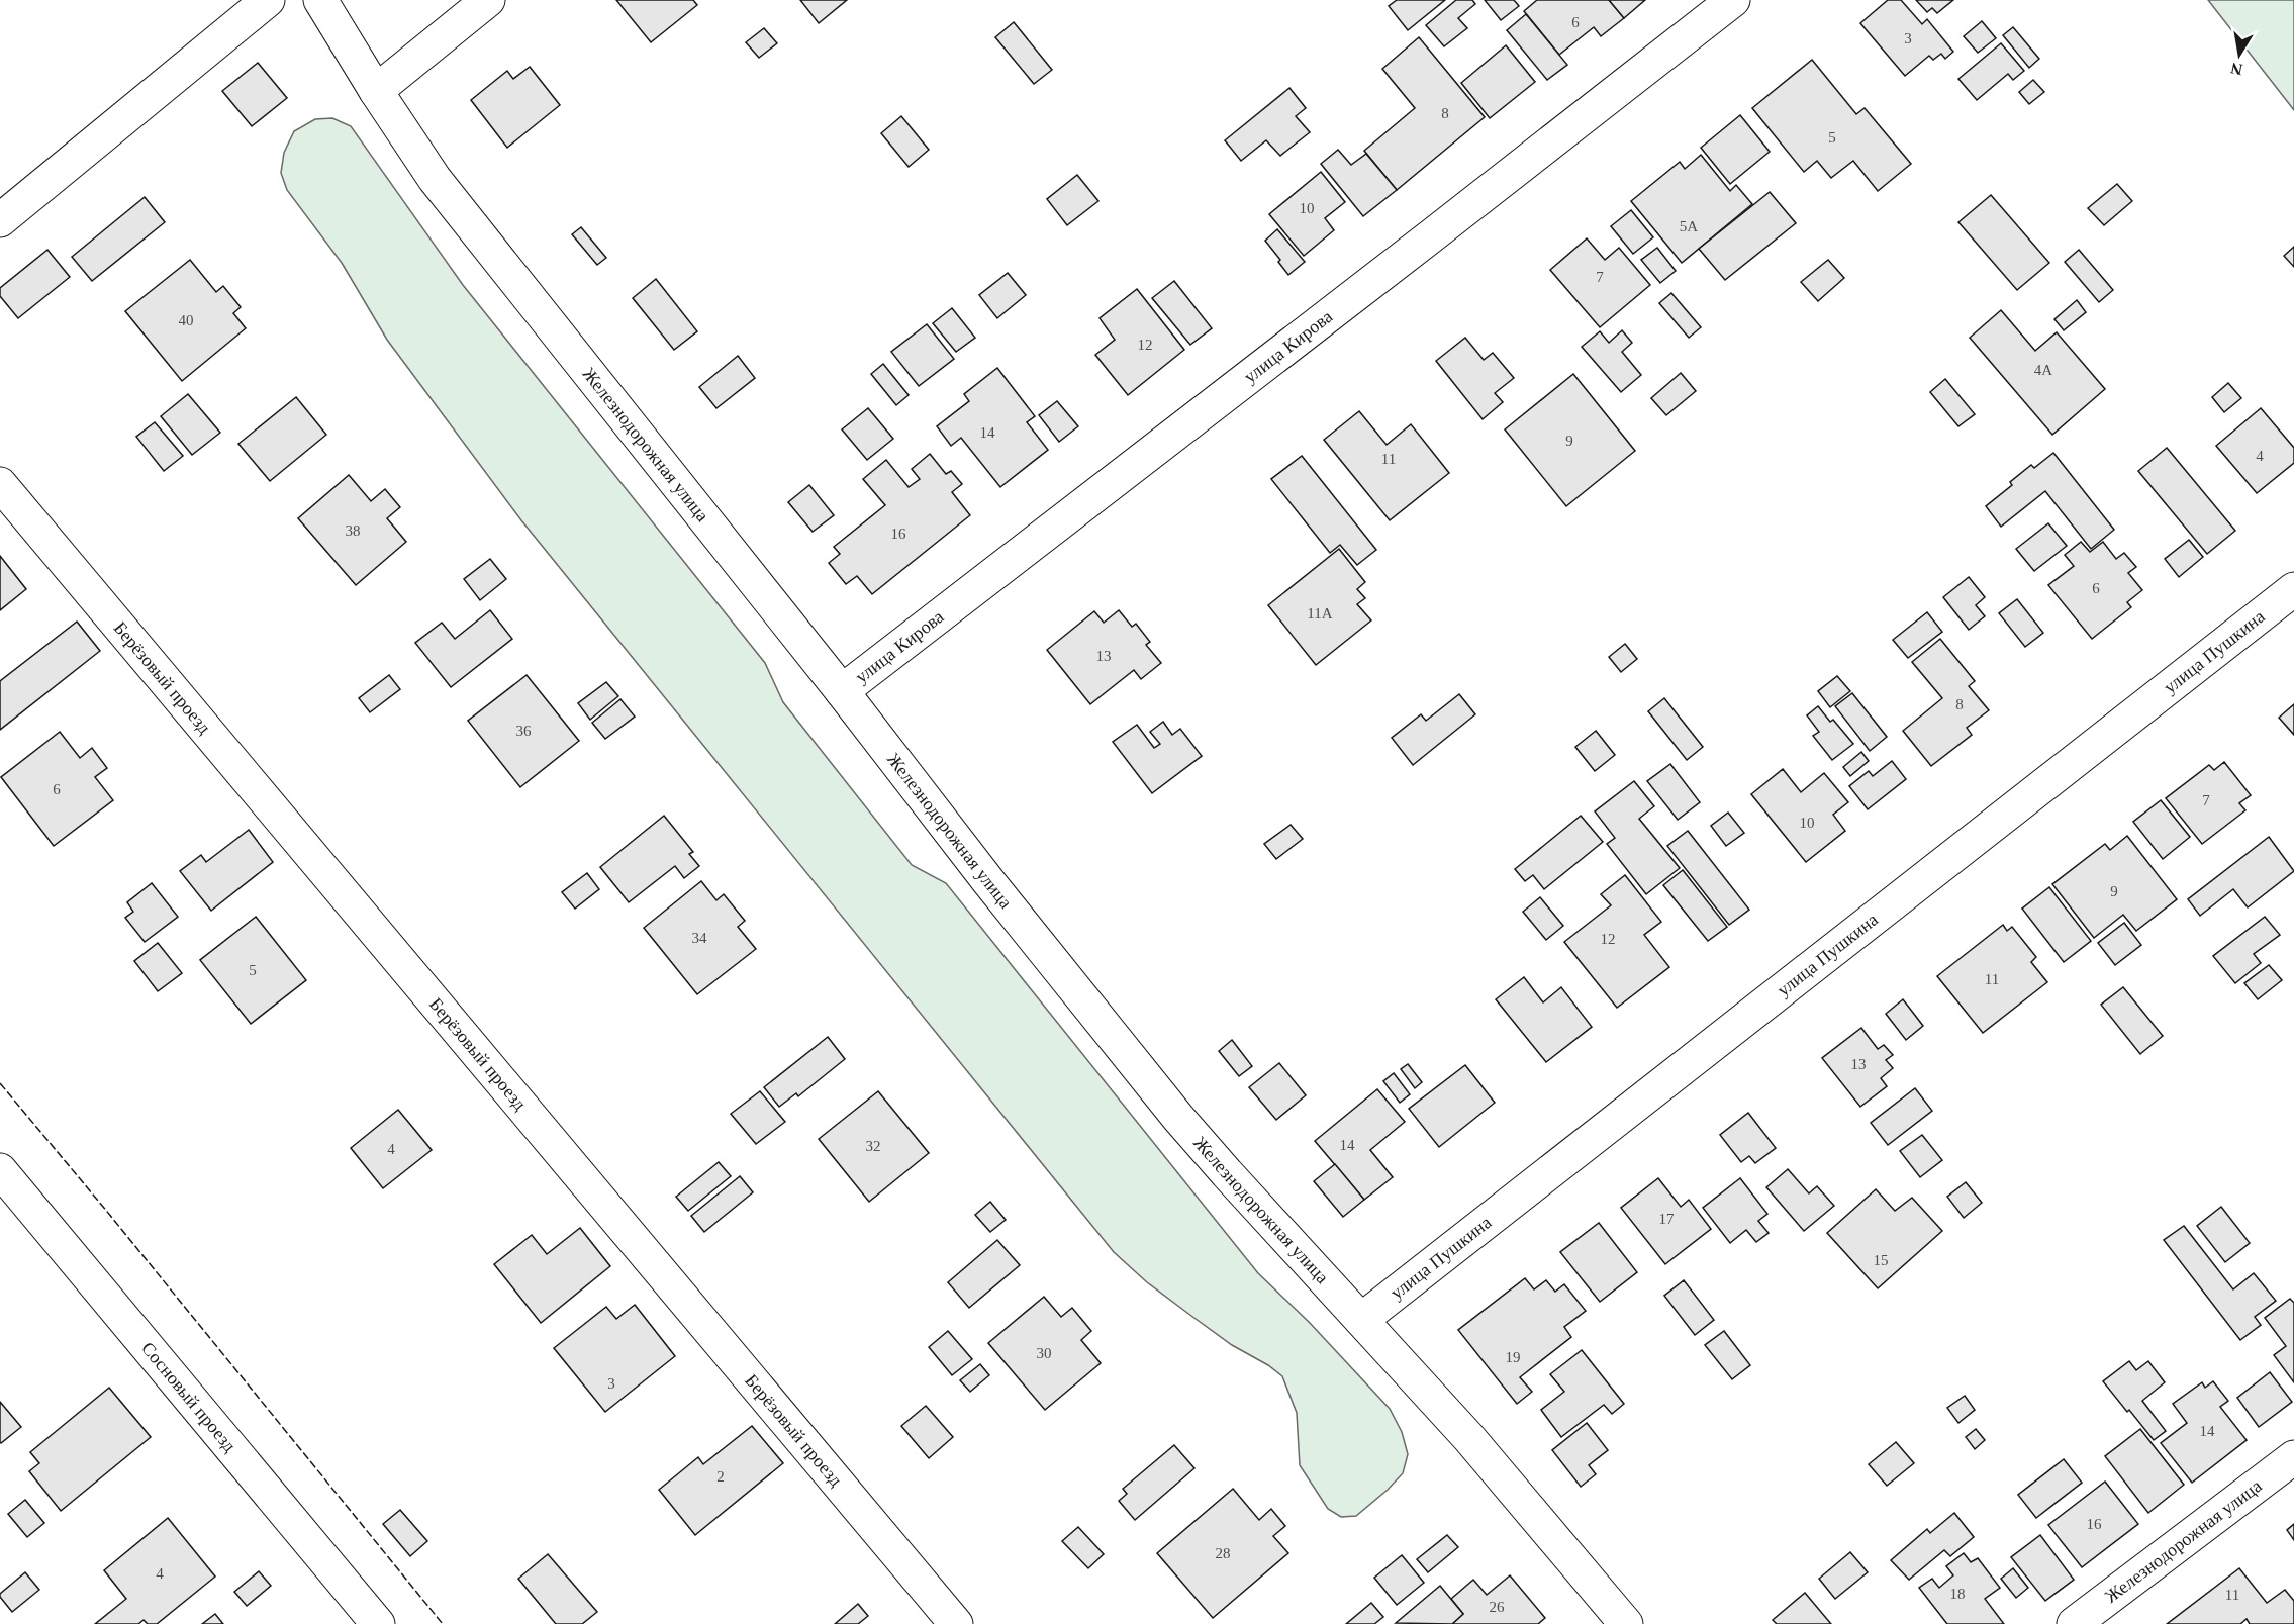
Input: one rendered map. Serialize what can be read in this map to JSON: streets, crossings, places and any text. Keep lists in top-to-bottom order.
{
  "streets": {
    "street": [
      "улица Кирова",
      "Железнодорожная улица",
      "улица Пушкина",
      "Берёзовый проезд",
      "Сосновый проезд"
    ]
  },
  "crossings": [
    ["улица Кирова", "Железнодорожная улица"],
    ["Железнодорожная улица", "улица Пушкина"]
  ],
  "house_numbers": [
    "6",
    "3",
    "8",
    "5",
    "10",
    "5А",
    "7",
    "40",
    "12",
    "4А",
    "14",
    "9",
    "4",
    "11",
    "38",
    "16",
    "6",
    "11А",
    "13",
    "8",
    "36",
    "6",
    "7",
    "10",
    "9",
    "34",
    "12",
    "5",
    "11",
    "13",
    "14",
    "32",
    "4",
    "17",
    "15",
    "30",
    "19",
    "3",
    "14",
    "2",
    "16",
    "28",
    "4",
    "18",
    "11",
    "26"
  ],
  "north": "bottom"
}
